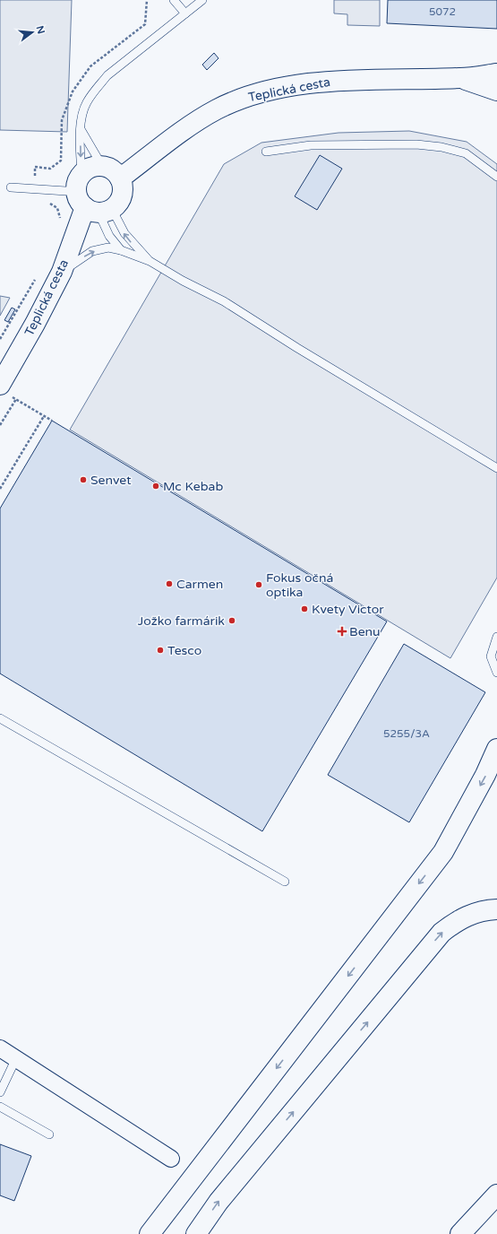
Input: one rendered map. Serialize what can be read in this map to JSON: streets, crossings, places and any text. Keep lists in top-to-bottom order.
{
  "streets": {
    "main road": ["Teplická cesta"]
  },
  "places": {
    "other": [
      "Senvet",
      "Mc Kebab",
      "Carmen",
      "Fokus očná optika",
      "Kvety Victor",
      "Jožko farmárik",
      "Tesco"
    ],
    "health": ["Benu"]
  },
  "house_numbers": ["5072", "5255/3A"],
  "north": "right"
}
